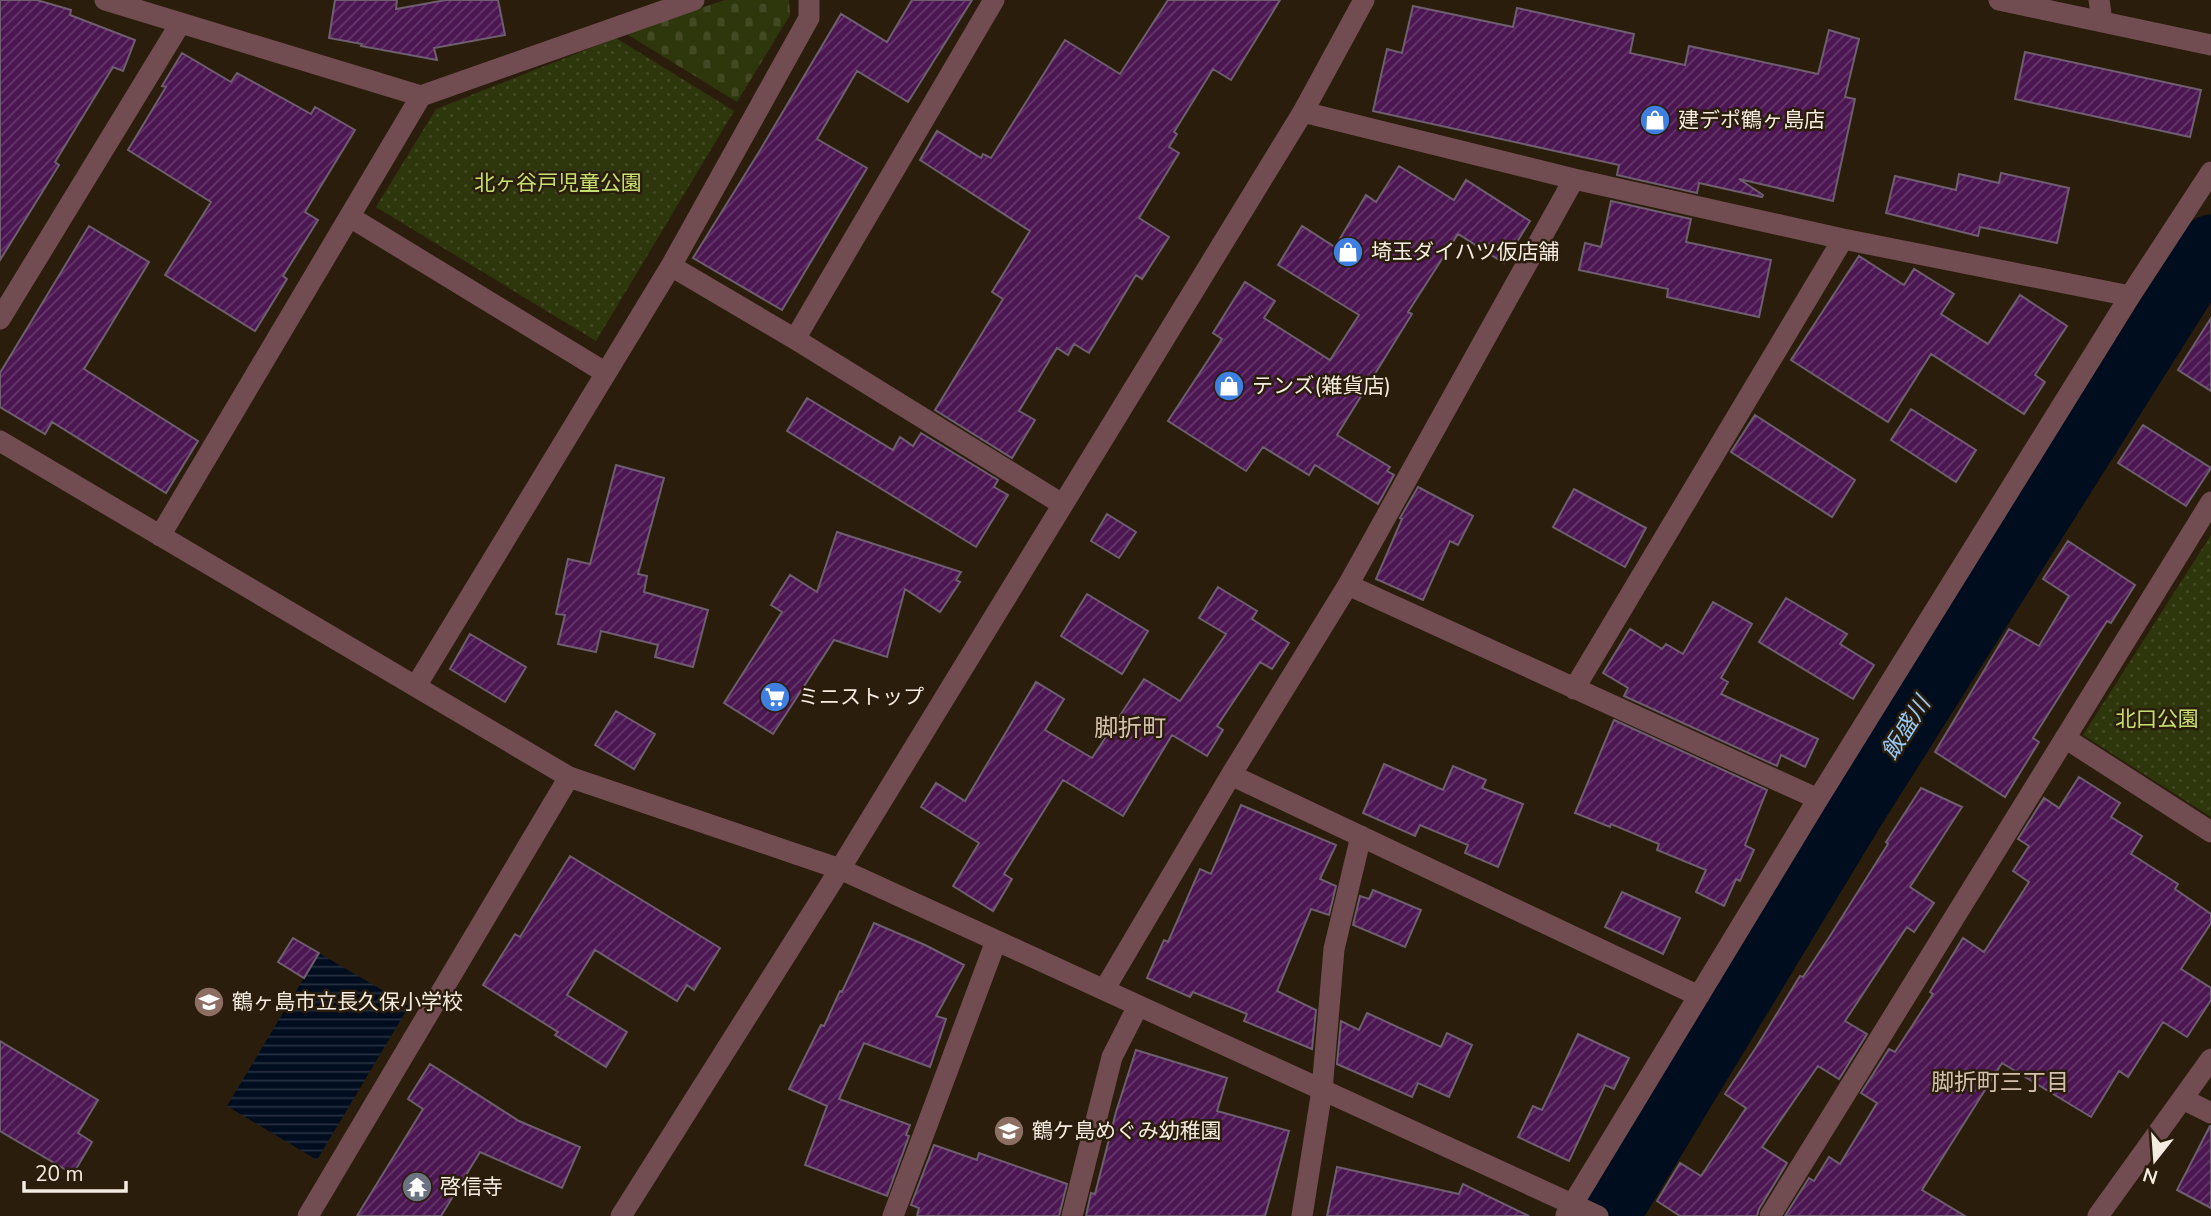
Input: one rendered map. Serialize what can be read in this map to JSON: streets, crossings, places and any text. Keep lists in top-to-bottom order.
{
  "districts": ["脚折町", "脚折町三丁目"],
  "water": ["飯盛川"],
  "parks": ["北ヶ谷戸児童公園", "北口公園"],
  "places": {
    "shop": ["建デポ鶴ヶ島店", "埼玉ダイハツ仮店舗", "テンズ(雑貨店)"],
    "supermarket": ["ミニストップ"],
    "school or university": ["鶴ヶ島市立長久保小学校", "鶴ケ島めぐみ幼稚園"],
    "temple": ["啓信寺"]
  },
  "scale_bar": "20 m",
  "north": "bottom"
}
